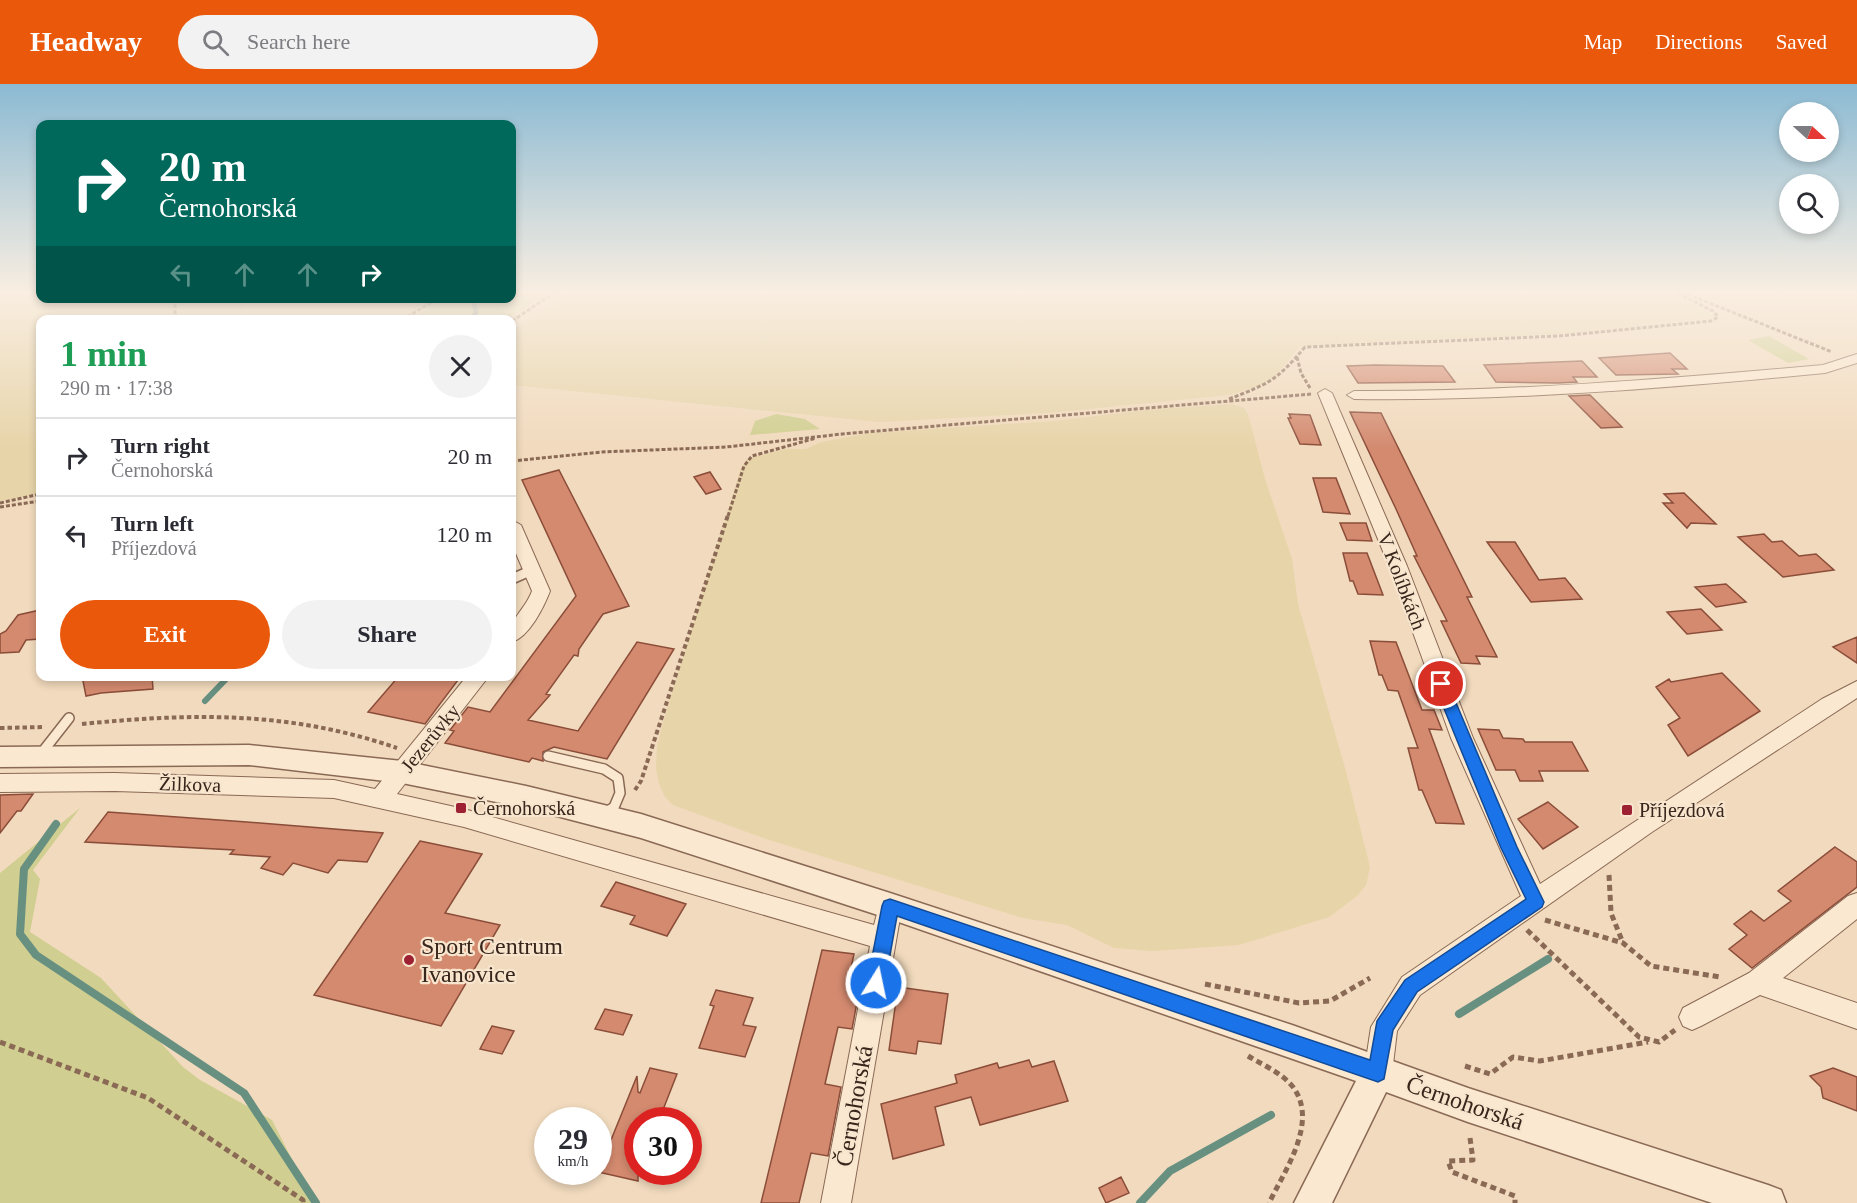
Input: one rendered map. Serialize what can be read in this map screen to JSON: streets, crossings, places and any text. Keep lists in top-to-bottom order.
{
  "streets": {
    "street": [
      "V Kolíbkách",
      "Jezerůvky",
      "Žilkova",
      "Černohorská"
    ]
  },
  "crossings": [
    ["Jezerůvky", "Žilkova"],
    ["Jezerůvky", "Černohorská"]
  ],
  "places": {
    "transit": ["Černohorská", "Příjezdová"],
    "other": ["Sport Centrum Ivanovice"]
  },
  "north": "right",
  "page": {
    "header": "Headway",
    "search": "Search here",
    "nav": ["Map", "Directions", "Saved"],
    "turn": ["20 m", "Černohorská"],
    "heading": ["1 min", "290 m · 17:38"],
    "list": [
      {
        "name": "Turn right",
        "note": "Černohorská",
        "value": "20 m"
      },
      {
        "name": "Turn left",
        "note": "Příjezdová",
        "value": "120 m"
      }
    ],
    "buttons": ["Exit", "Share"],
    "speed": "29 km/h",
    "limit": "30"
  }
}
